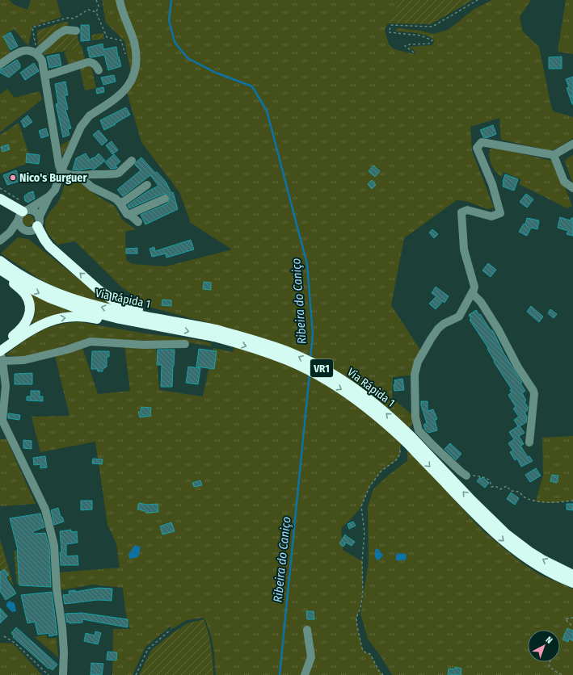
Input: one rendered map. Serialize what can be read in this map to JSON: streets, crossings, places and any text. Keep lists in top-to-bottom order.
{
  "streets": {
    "highway": ["Via Rápida 1", "VR1"]
  },
  "water": ["Ribeira do Caniço"],
  "places": ["Nico's Burguer"],
  "north": "top right"
}
